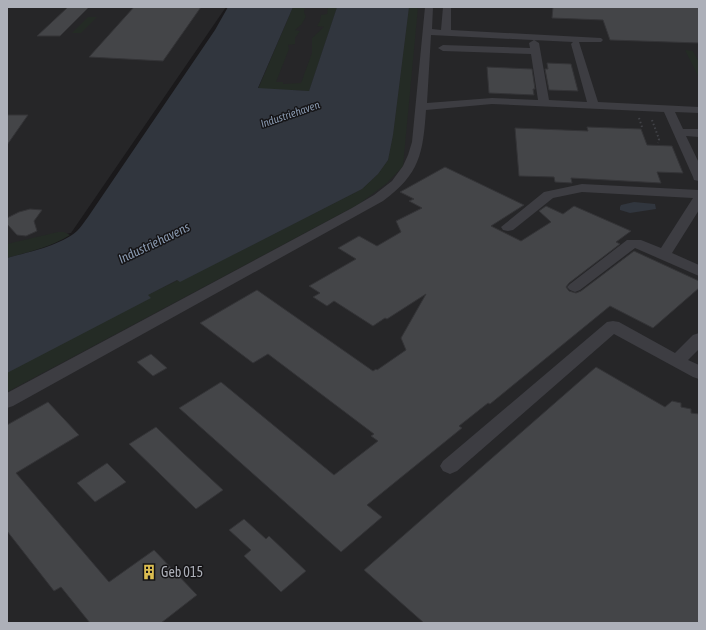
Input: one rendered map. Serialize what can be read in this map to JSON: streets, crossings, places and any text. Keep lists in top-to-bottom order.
{
  "water": ["Industriehaven", "Industriehavens"],
  "places": {
    "building": ["Geb 015"]
  }
}
